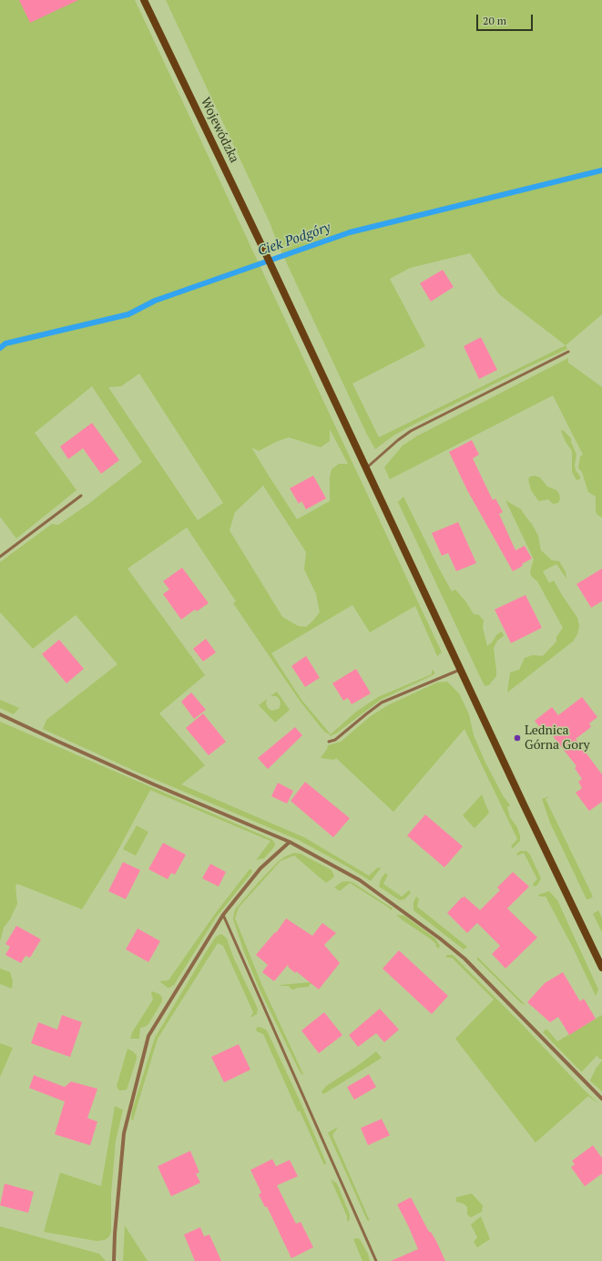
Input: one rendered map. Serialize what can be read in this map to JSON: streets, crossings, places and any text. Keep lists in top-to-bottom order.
{
  "streets": {
    "main road": ["Wojewódzka"]
  },
  "water": ["Ciek Podgóry"],
  "places": ["Lednica Górna Gory"],
  "scale_bar": "20 m"
}
